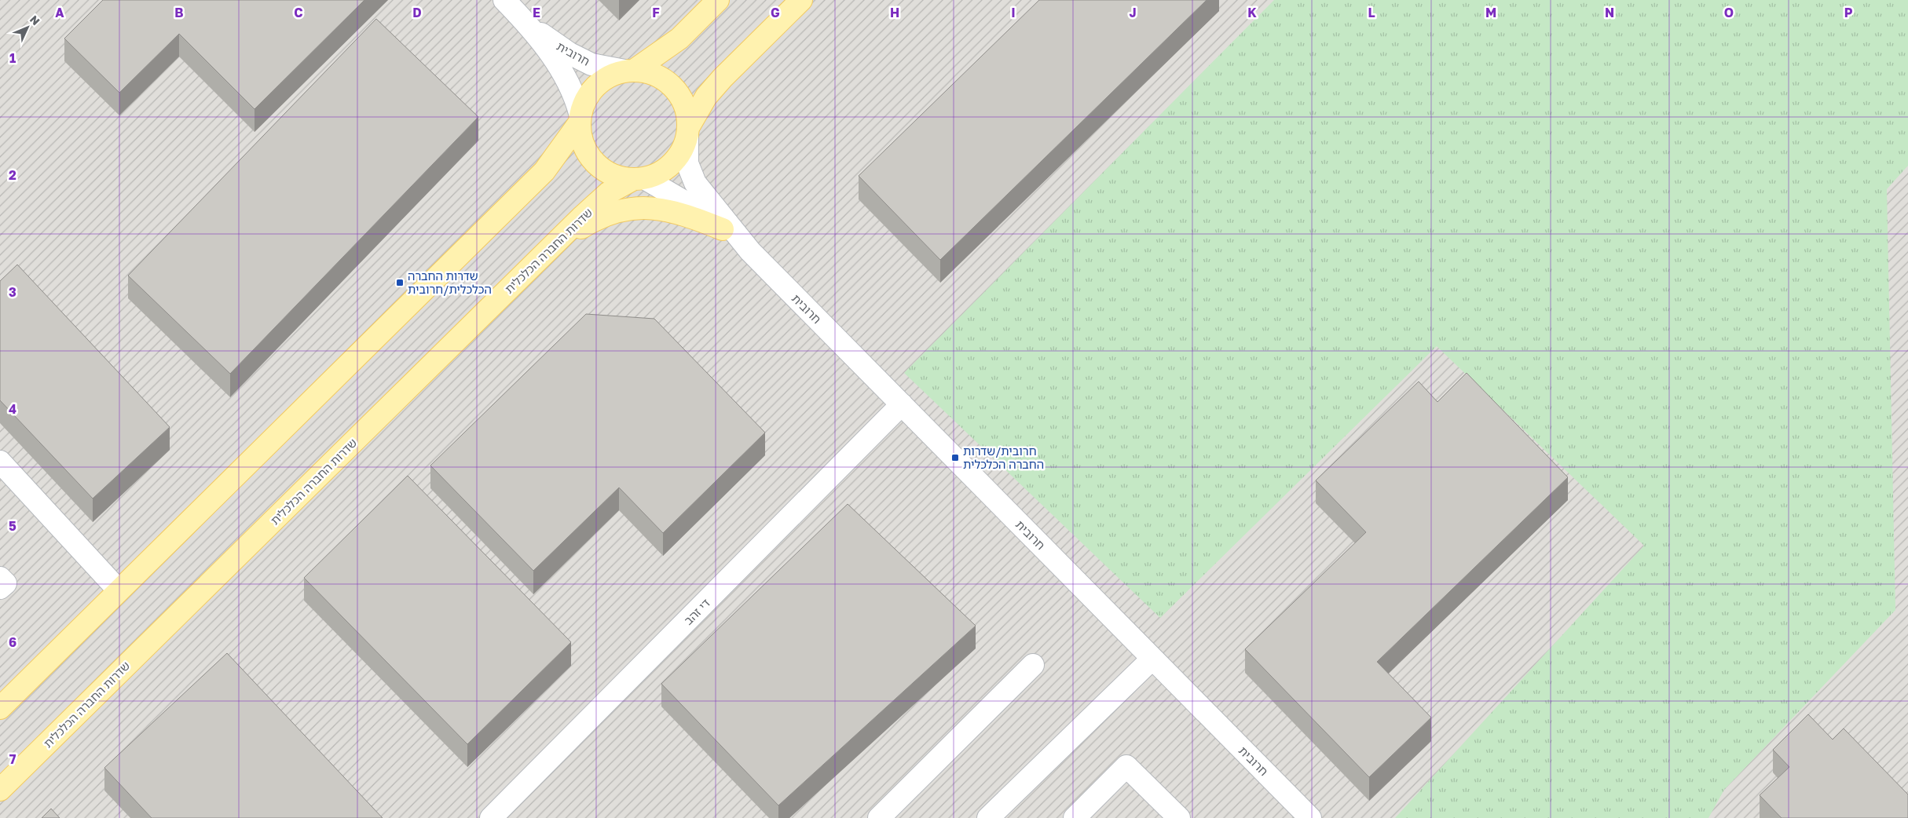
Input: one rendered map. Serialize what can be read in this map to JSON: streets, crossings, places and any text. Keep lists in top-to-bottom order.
{
  "streets": {
    "main road": ["שדרות החברה הכלכלית"],
    "street": ["חרובית", "די זהב"]
  },
  "crossings": [
    ["חרובית", "שדרות החברה הכלכלית"],
    ["חרובית", "די זהב"]
  ],
  "places": {
    "transit": ["שדרות החברה הכלכלית/חרובית", "חרובית/שדרות החברה הכלכלית"]
  },
  "north": "top right",
  "grid": {
    "columns": [
      "A",
      "B",
      "C",
      "D",
      "E",
      "F",
      "G",
      "H",
      "I",
      "J",
      "K",
      "L",
      "M",
      "N",
      "O",
      "P"
    ],
    "rows": [
      "1",
      "2",
      "3",
      "4",
      "5",
      "6",
      "7"
    ]
  }
}
